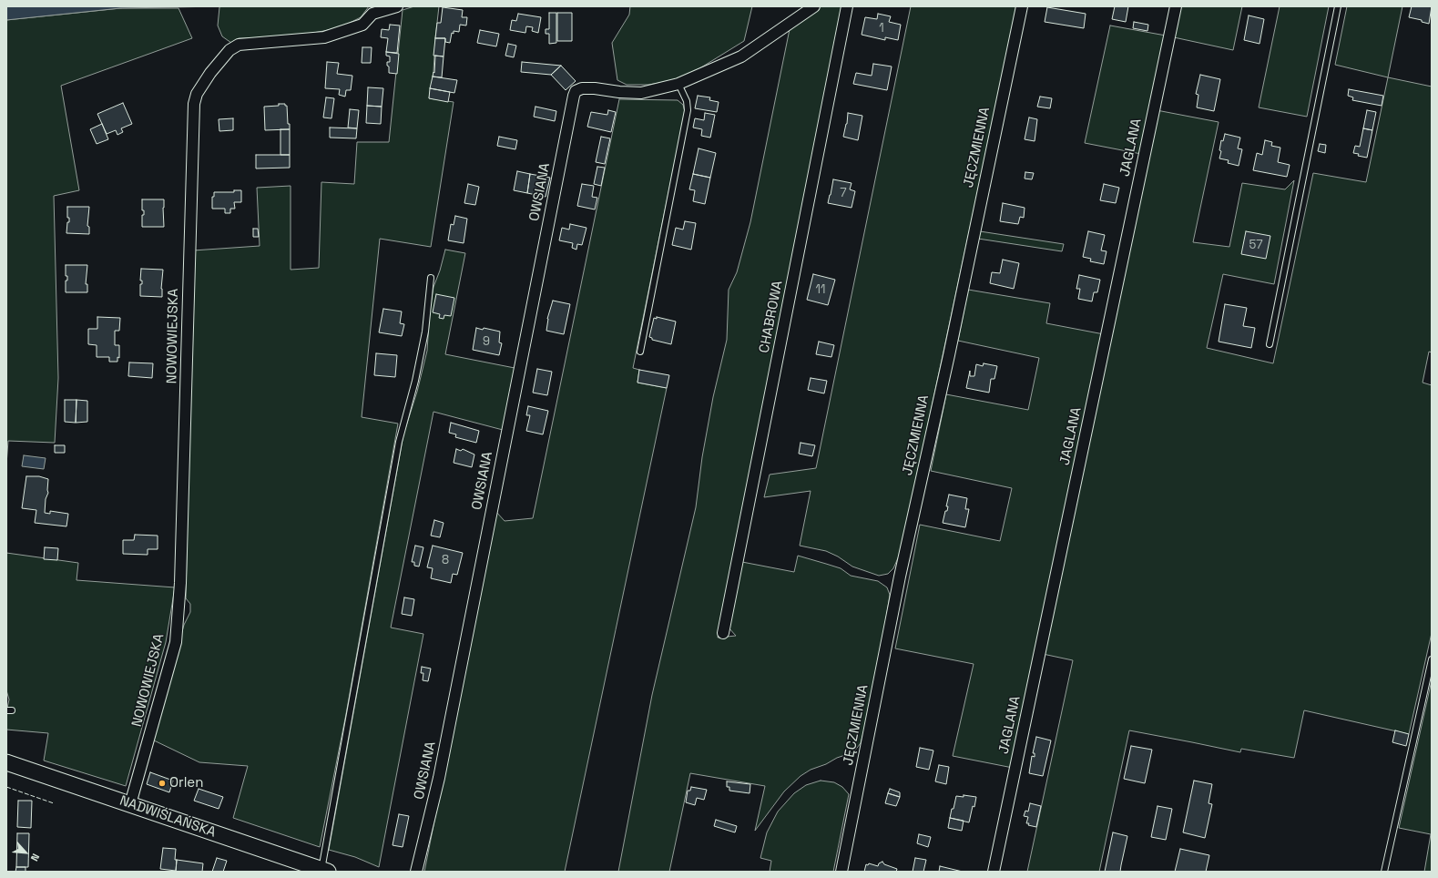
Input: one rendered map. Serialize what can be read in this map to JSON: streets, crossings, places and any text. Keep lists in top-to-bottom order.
{
  "streets": {
    "main road": ["NADWIŚLAŃSKA"],
    "street": [
      "JĘCZMIENNA",
      "JAGLANA",
      "OWSIANA",
      "CHABROWA",
      "NOWOWIEJSKA"
    ]
  },
  "crossings": [
    ["NOWOWIEJSKA", "NADWIŚLAŃSKA"]
  ],
  "places": ["Orlen"],
  "house_numbers": [
    "1",
    "7",
    "57",
    "11",
    "9",
    "8"
  ],
  "north": "bottom right"
}
